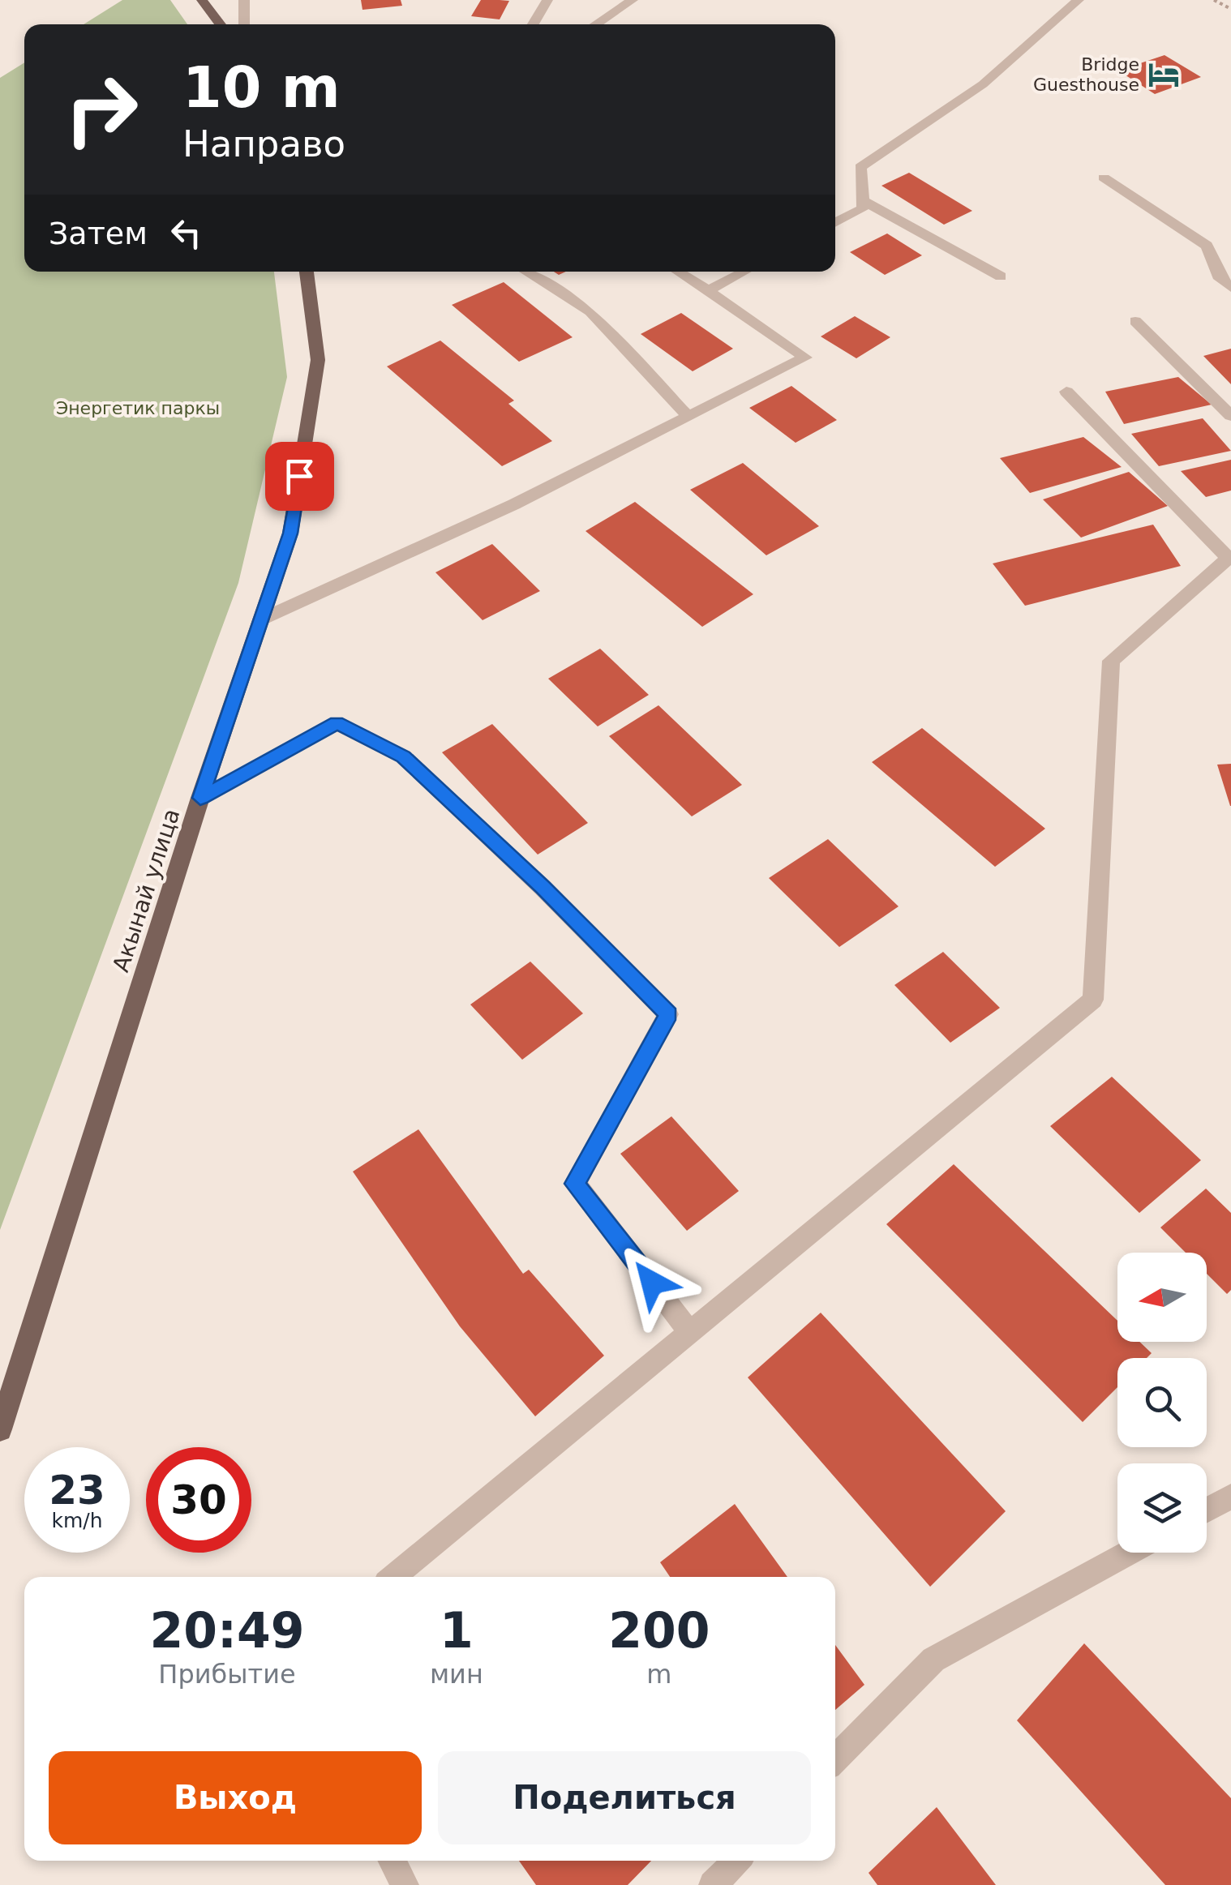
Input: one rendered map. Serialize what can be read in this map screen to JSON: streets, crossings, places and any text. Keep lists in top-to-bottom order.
{
  "streets": {
    "main road": ["Акынай улица"]
  },
  "parks": ["Энергетик паркы"],
  "places": {
    "hotel": ["Bridge Guesthouse"]
  },
  "north": "left",
  "page": {
    "turn": ["10 m", "Направо"],
    "then": "Затем",
    "speed": "23 km/h",
    "limit": "30",
    "eta": [
      "20:49",
      "Прибытие",
      "1",
      "мин",
      "200",
      "m"
    ],
    "buttons": ["Выход", "Поделиться"]
  }
}
